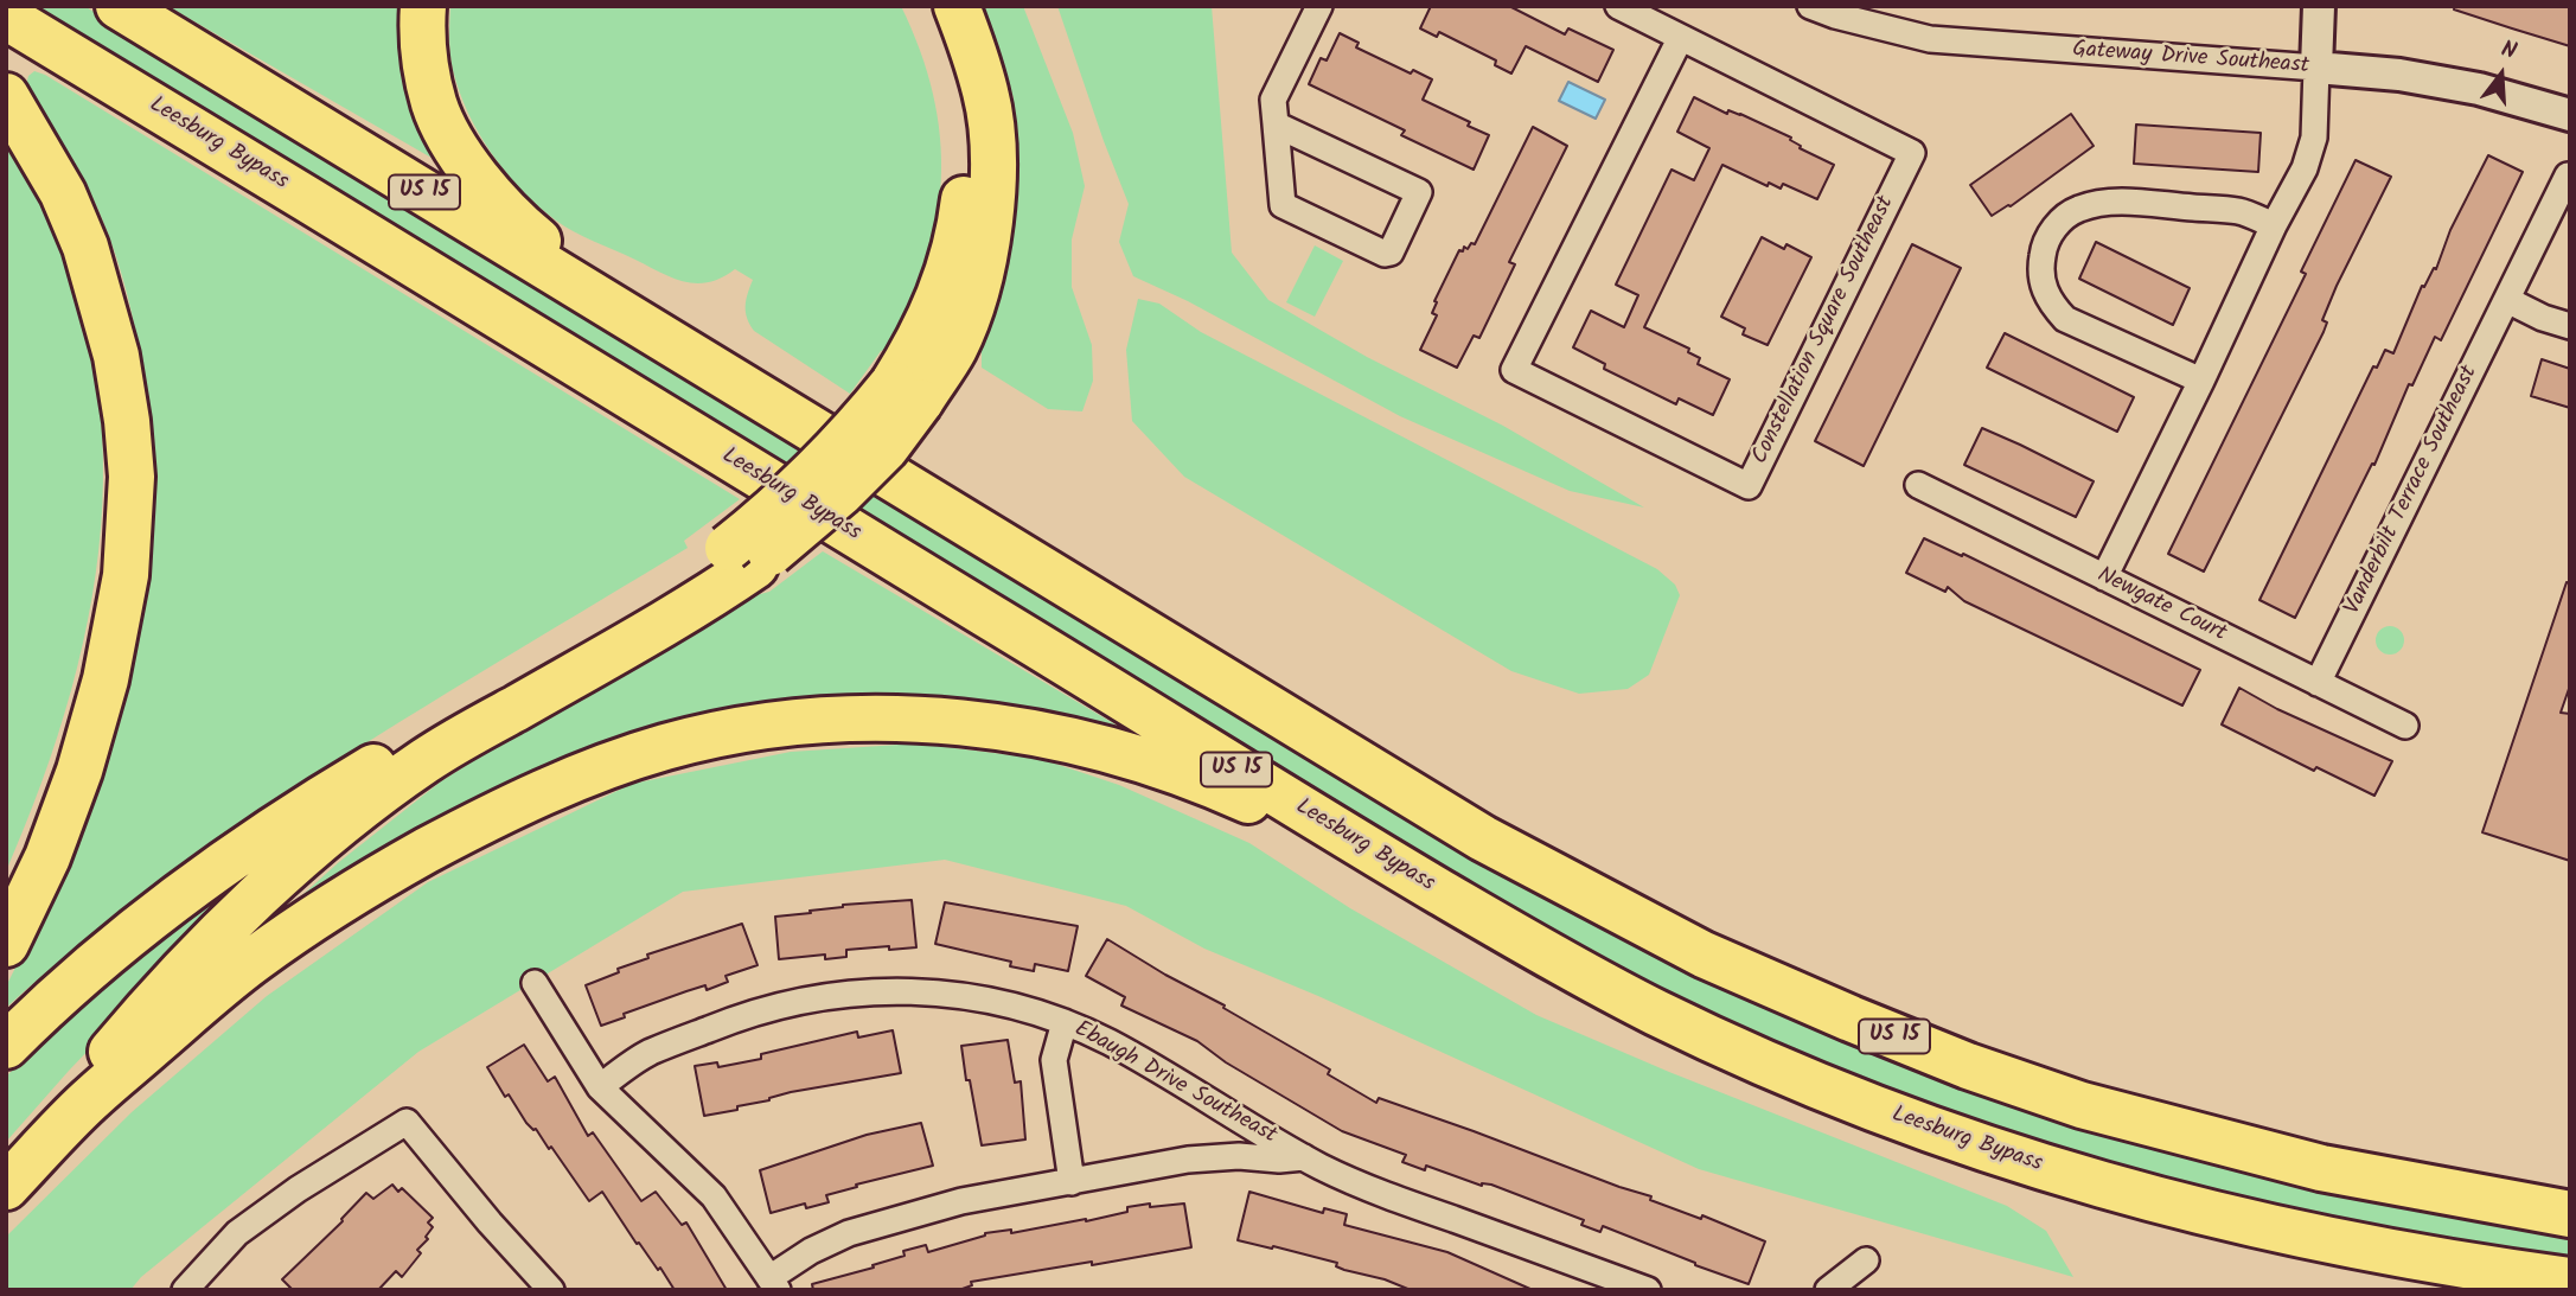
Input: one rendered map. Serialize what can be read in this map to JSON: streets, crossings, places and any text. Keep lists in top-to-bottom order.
{
  "streets": {
    "highway": ["Leesburg Bypass", "US 15"],
    "street": [
      "Gateway Drive Southeast",
      "Constellation Square Southeast",
      "Vanderbilt Terrace Southeast",
      "Newgate Court",
      "Ebaugh Drive Southeast"
    ]
  },
  "crossings": [
    ["Vanderbilt Terrace Southeast", "Newgate Court"]
  ],
  "north": "top"
}
